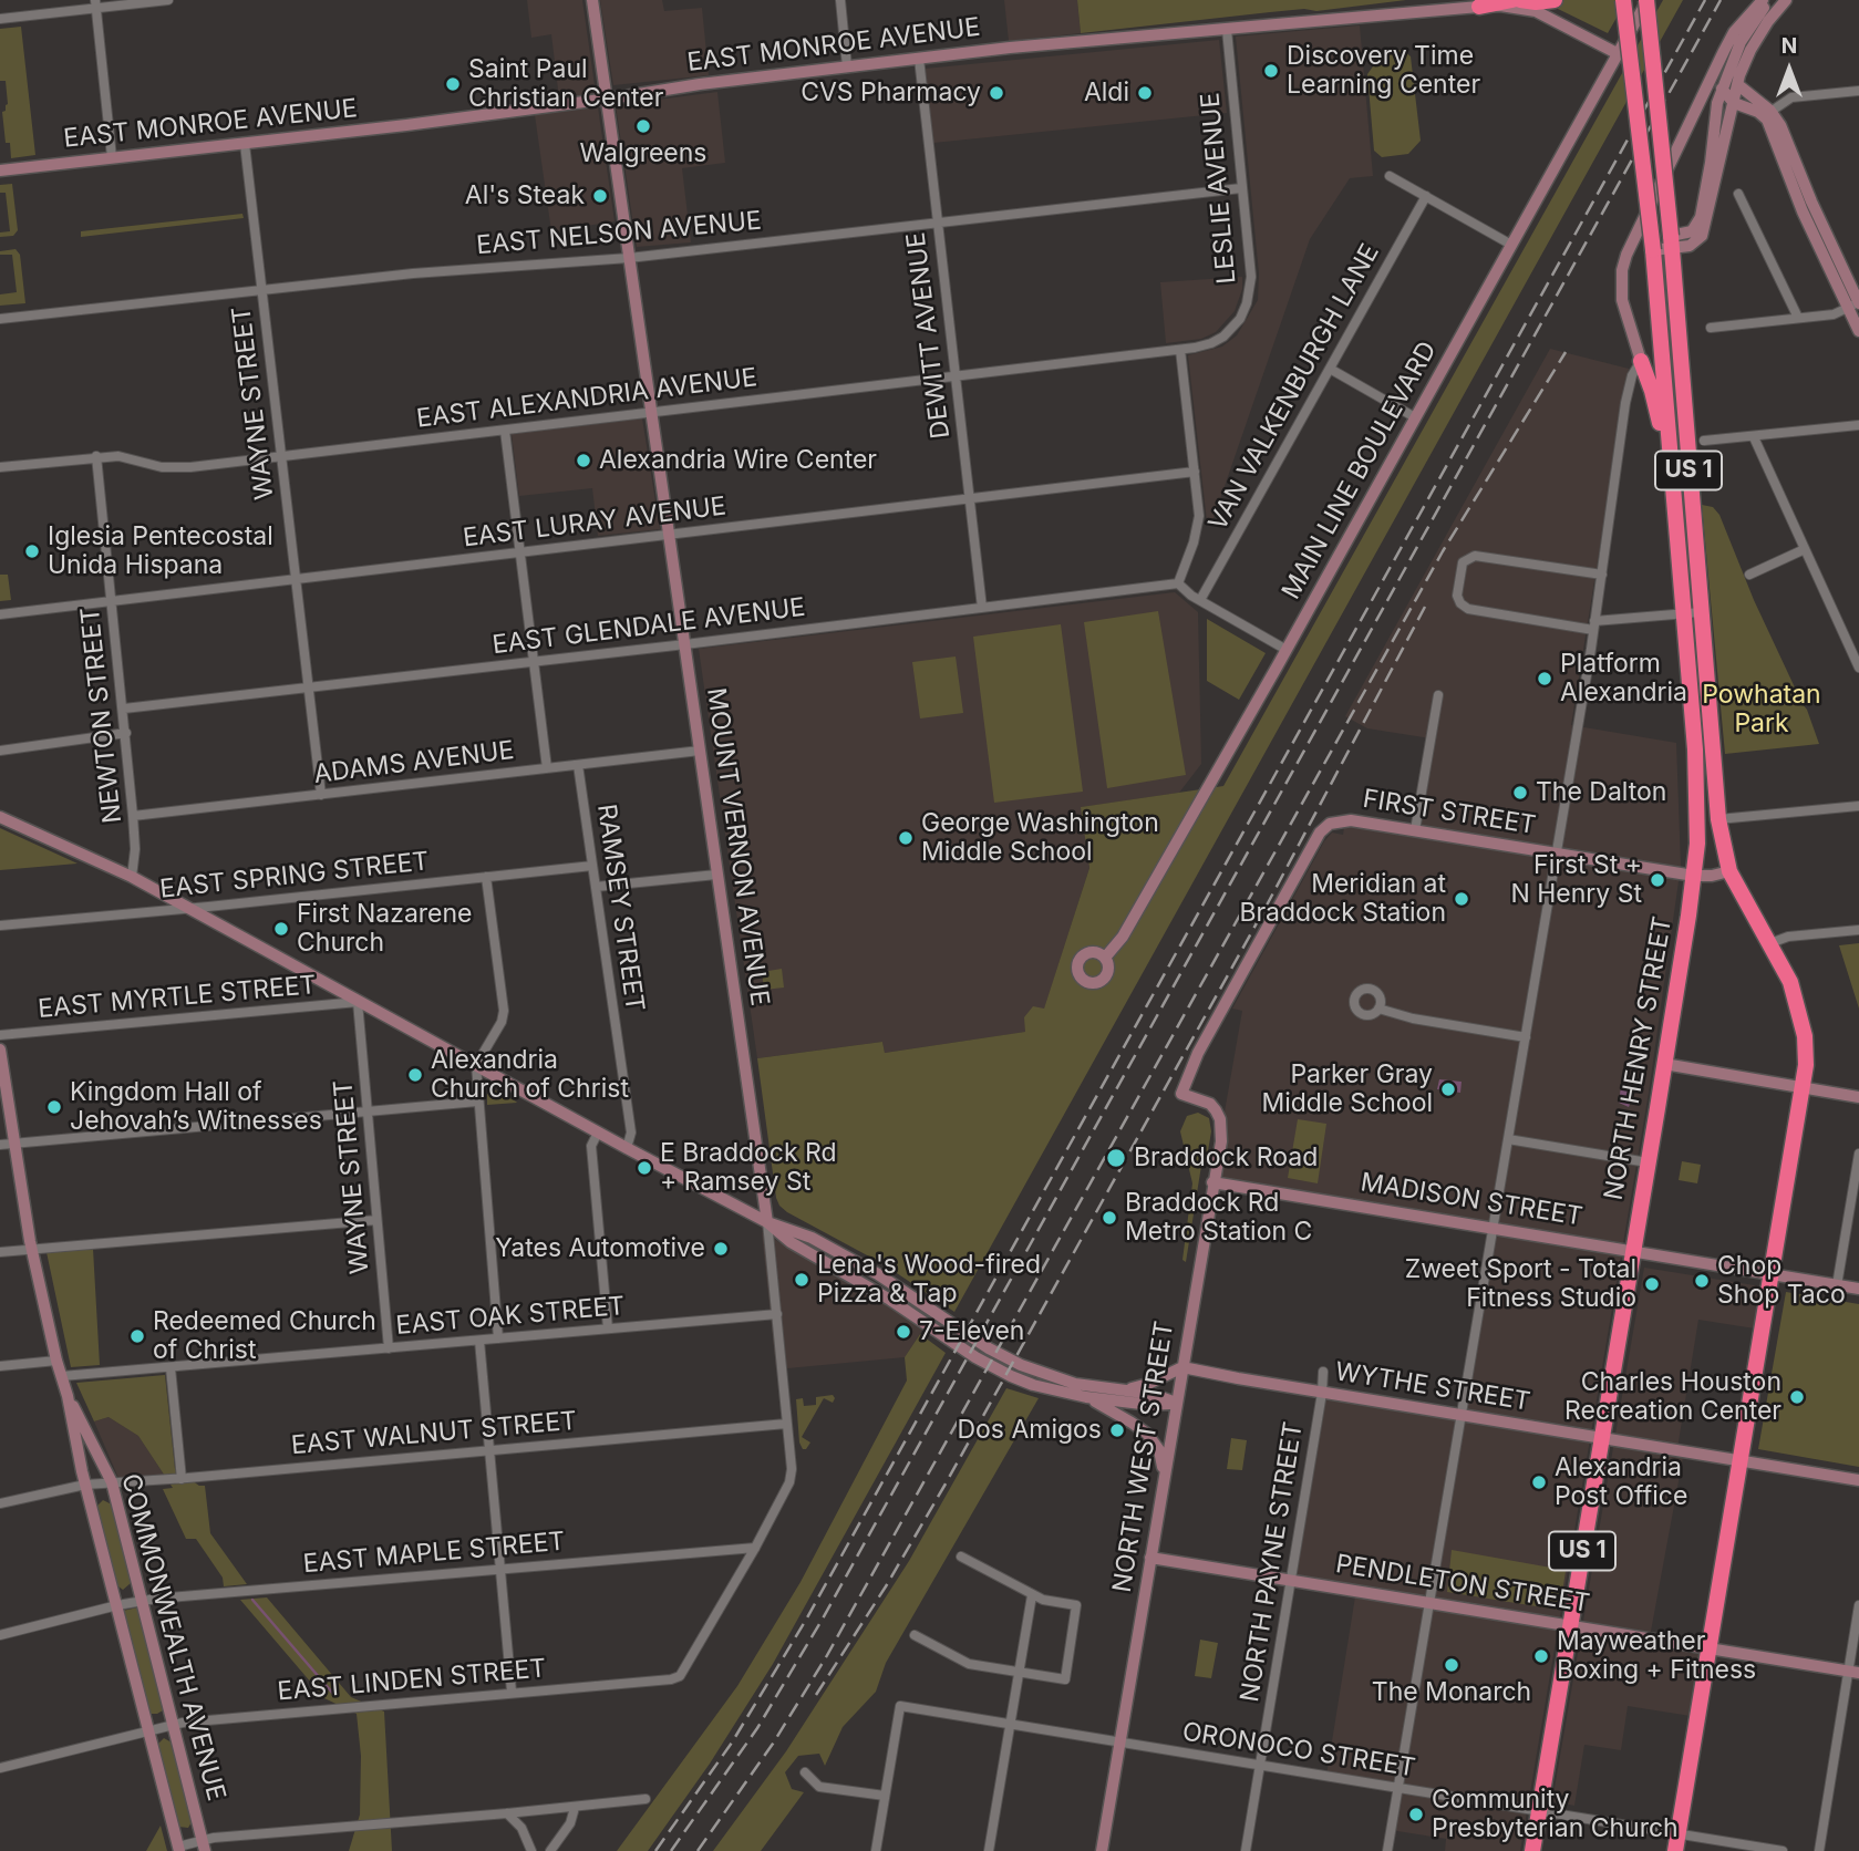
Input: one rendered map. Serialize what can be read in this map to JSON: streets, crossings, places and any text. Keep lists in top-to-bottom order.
{
  "streets": {
    "highway": ["US 1", "NORTH HENRY STREET"],
    "street": [
      "EAST MONROE AVENUE",
      "LESLIE AVENUE",
      "EAST NELSON AVENUE",
      "DEWITT AVENUE",
      "VAN VALKENBURGH LANE",
      "EAST ALEXANDRIA AVENUE",
      "WAYNE STREET",
      "MAIN LINE BOULEVARD",
      "EAST LURAY AVENUE",
      "EAST GLENDALE AVENUE",
      "NEWTON STREET",
      "ADAMS AVENUE",
      "FIRST STREET",
      "MOUNT VERNON AVENUE",
      "EAST SPRING STREET",
      "RAMSEY STREET",
      "EAST MYRTLE STREET",
      "MADISON STREET",
      "EAST OAK STREET",
      "WYTHE STREET",
      "EAST WALNUT STREET",
      "NORTH WEST STREET",
      "EAST MAPLE STREET",
      "NORTH PAYNE STREET",
      "PENDLETON STREET",
      "COMMONWEALTH AVENUE",
      "EAST LINDEN STREET",
      "ORONOCO STREET"
    ]
  },
  "crossings": [
    ["EAST MONROE AVENUE", "LESLIE AVENUE"],
    ["EAST MONROE AVENUE", "DEWITT AVENUE"],
    ["EAST MONROE AVENUE", "WAYNE STREET"],
    ["EAST MONROE AVENUE", "MAIN LINE BOULEVARD"],
    ["EAST MONROE AVENUE", "MOUNT VERNON AVENUE"],
    ["LESLIE AVENUE", "EAST NELSON AVENUE"],
    ["LESLIE AVENUE", "EAST ALEXANDRIA AVENUE"],
    ["EAST NELSON AVENUE", "DEWITT AVENUE"],
    ["EAST NELSON AVENUE", "WAYNE STREET"],
    ["EAST NELSON AVENUE", "MOUNT VERNON AVENUE"],
    ["DEWITT AVENUE", "EAST ALEXANDRIA AVENUE"],
    ["DEWITT AVENUE", "EAST LURAY AVENUE"],
    ["DEWITT AVENUE", "EAST GLENDALE AVENUE"],
    ["EAST ALEXANDRIA AVENUE", "WAYNE STREET"],
    ["EAST ALEXANDRIA AVENUE", "NEWTON STREET"],
    ["EAST ALEXANDRIA AVENUE", "MOUNT VERNON AVENUE"],
    ["WAYNE STREET", "EAST LURAY AVENUE"],
    ["WAYNE STREET", "EAST GLENDALE AVENUE"],
    ["WAYNE STREET", "ADAMS AVENUE"],
    ["WAYNE STREET", "EAST MYRTLE STREET"],
    ["WAYNE STREET", "EAST OAK STREET"],
    ["MAIN LINE BOULEVARD", "US 1"],
    ["US 1", "FIRST STREET"],
    ["US 1", "NORTH HENRY STREET"],
    ["US 1", "MADISON STREET"],
    ["US 1", "WYTHE STREET"],
    ["US 1", "PENDLETON STREET"],
    ["US 1", "ORONOCO STREET"],
    ["EAST LURAY AVENUE", "NEWTON STREET"],
    ["EAST LURAY AVENUE", "MOUNT VERNON AVENUE"],
    ["EAST GLENDALE AVENUE", "NEWTON STREET"],
    ["EAST GLENDALE AVENUE", "MOUNT VERNON AVENUE"],
    ["NEWTON STREET", "ADAMS AVENUE"],
    ["ADAMS AVENUE", "MOUNT VERNON AVENUE"],
    ["ADAMS AVENUE", "RAMSEY STREET"],
    ["FIRST STREET", "NORTH HENRY STREET"],
    ["FIRST STREET", "NORTH WEST STREET"],
    ["MOUNT VERNON AVENUE", "EAST OAK STREET"],
    ["MOUNT VERNON AVENUE", "EAST WALNUT STREET"],
    ["MOUNT VERNON AVENUE", "EAST MAPLE STREET"],
    ["MOUNT VERNON AVENUE", "EAST LINDEN STREET"],
    ["EAST SPRING STREET", "RAMSEY STREET"],
    ["NORTH HENRY STREET", "MADISON STREET"],
    ["NORTH HENRY STREET", "WYTHE STREET"],
    ["NORTH HENRY STREET", "PENDLETON STREET"],
    ["NORTH HENRY STREET", "ORONOCO STREET"],
    ["MADISON STREET", "NORTH WEST STREET"],
    ["EAST OAK STREET", "COMMONWEALTH AVENUE"],
    ["WYTHE STREET", "NORTH WEST STREET"],
    ["WYTHE STREET", "NORTH PAYNE STREET"],
    ["EAST WALNUT STREET", "COMMONWEALTH AVENUE"],
    ["NORTH WEST STREET", "PENDLETON STREET"],
    ["NORTH WEST STREET", "ORONOCO STREET"],
    ["EAST MAPLE STREET", "COMMONWEALTH AVENUE"],
    ["NORTH PAYNE STREET", "PENDLETON STREET"],
    ["NORTH PAYNE STREET", "ORONOCO STREET"],
    ["COMMONWEALTH AVENUE", "EAST LINDEN STREET"]
  ],
  "parks": ["Powhatan Park"],
  "places": [
    "Discovery Time Learning Center",
    "Saint Paul Christian Center",
    "CVS Pharmacy",
    "Aldi",
    "Walgreens",
    "Al's Steak",
    "Alexandria Wire Center",
    "Iglesia Pentecostal Unida Hispana",
    "Platform Alexandria",
    "The Dalton",
    "George Washington Middle School",
    "First St + N Henry St",
    "Meridian at Braddock Station",
    "First Nazarene Church",
    "Alexandria Church of Christ",
    "Parker Gray Middle School",
    "Kingdom Hall of Jehovah’s Witnesses",
    "Braddock Road",
    "E Braddock Rd + Ramsey St",
    "Braddock Rd Metro Station C",
    "Yates Automotive",
    "Lena's Wood-fired Pizza & Tap",
    "Chop Shop Taco",
    "Zweet Sport - Total Fitness Studio",
    "7-Eleven",
    "Redeemed Church of Christ",
    "Charles Houston Recreation Center",
    "Dos Amigos",
    "Alexandria Post Office",
    "Mayweather Boxing + Fitness",
    "The Monarch",
    "Community Presbyterian Church"
  ],
  "north": "top"
}
